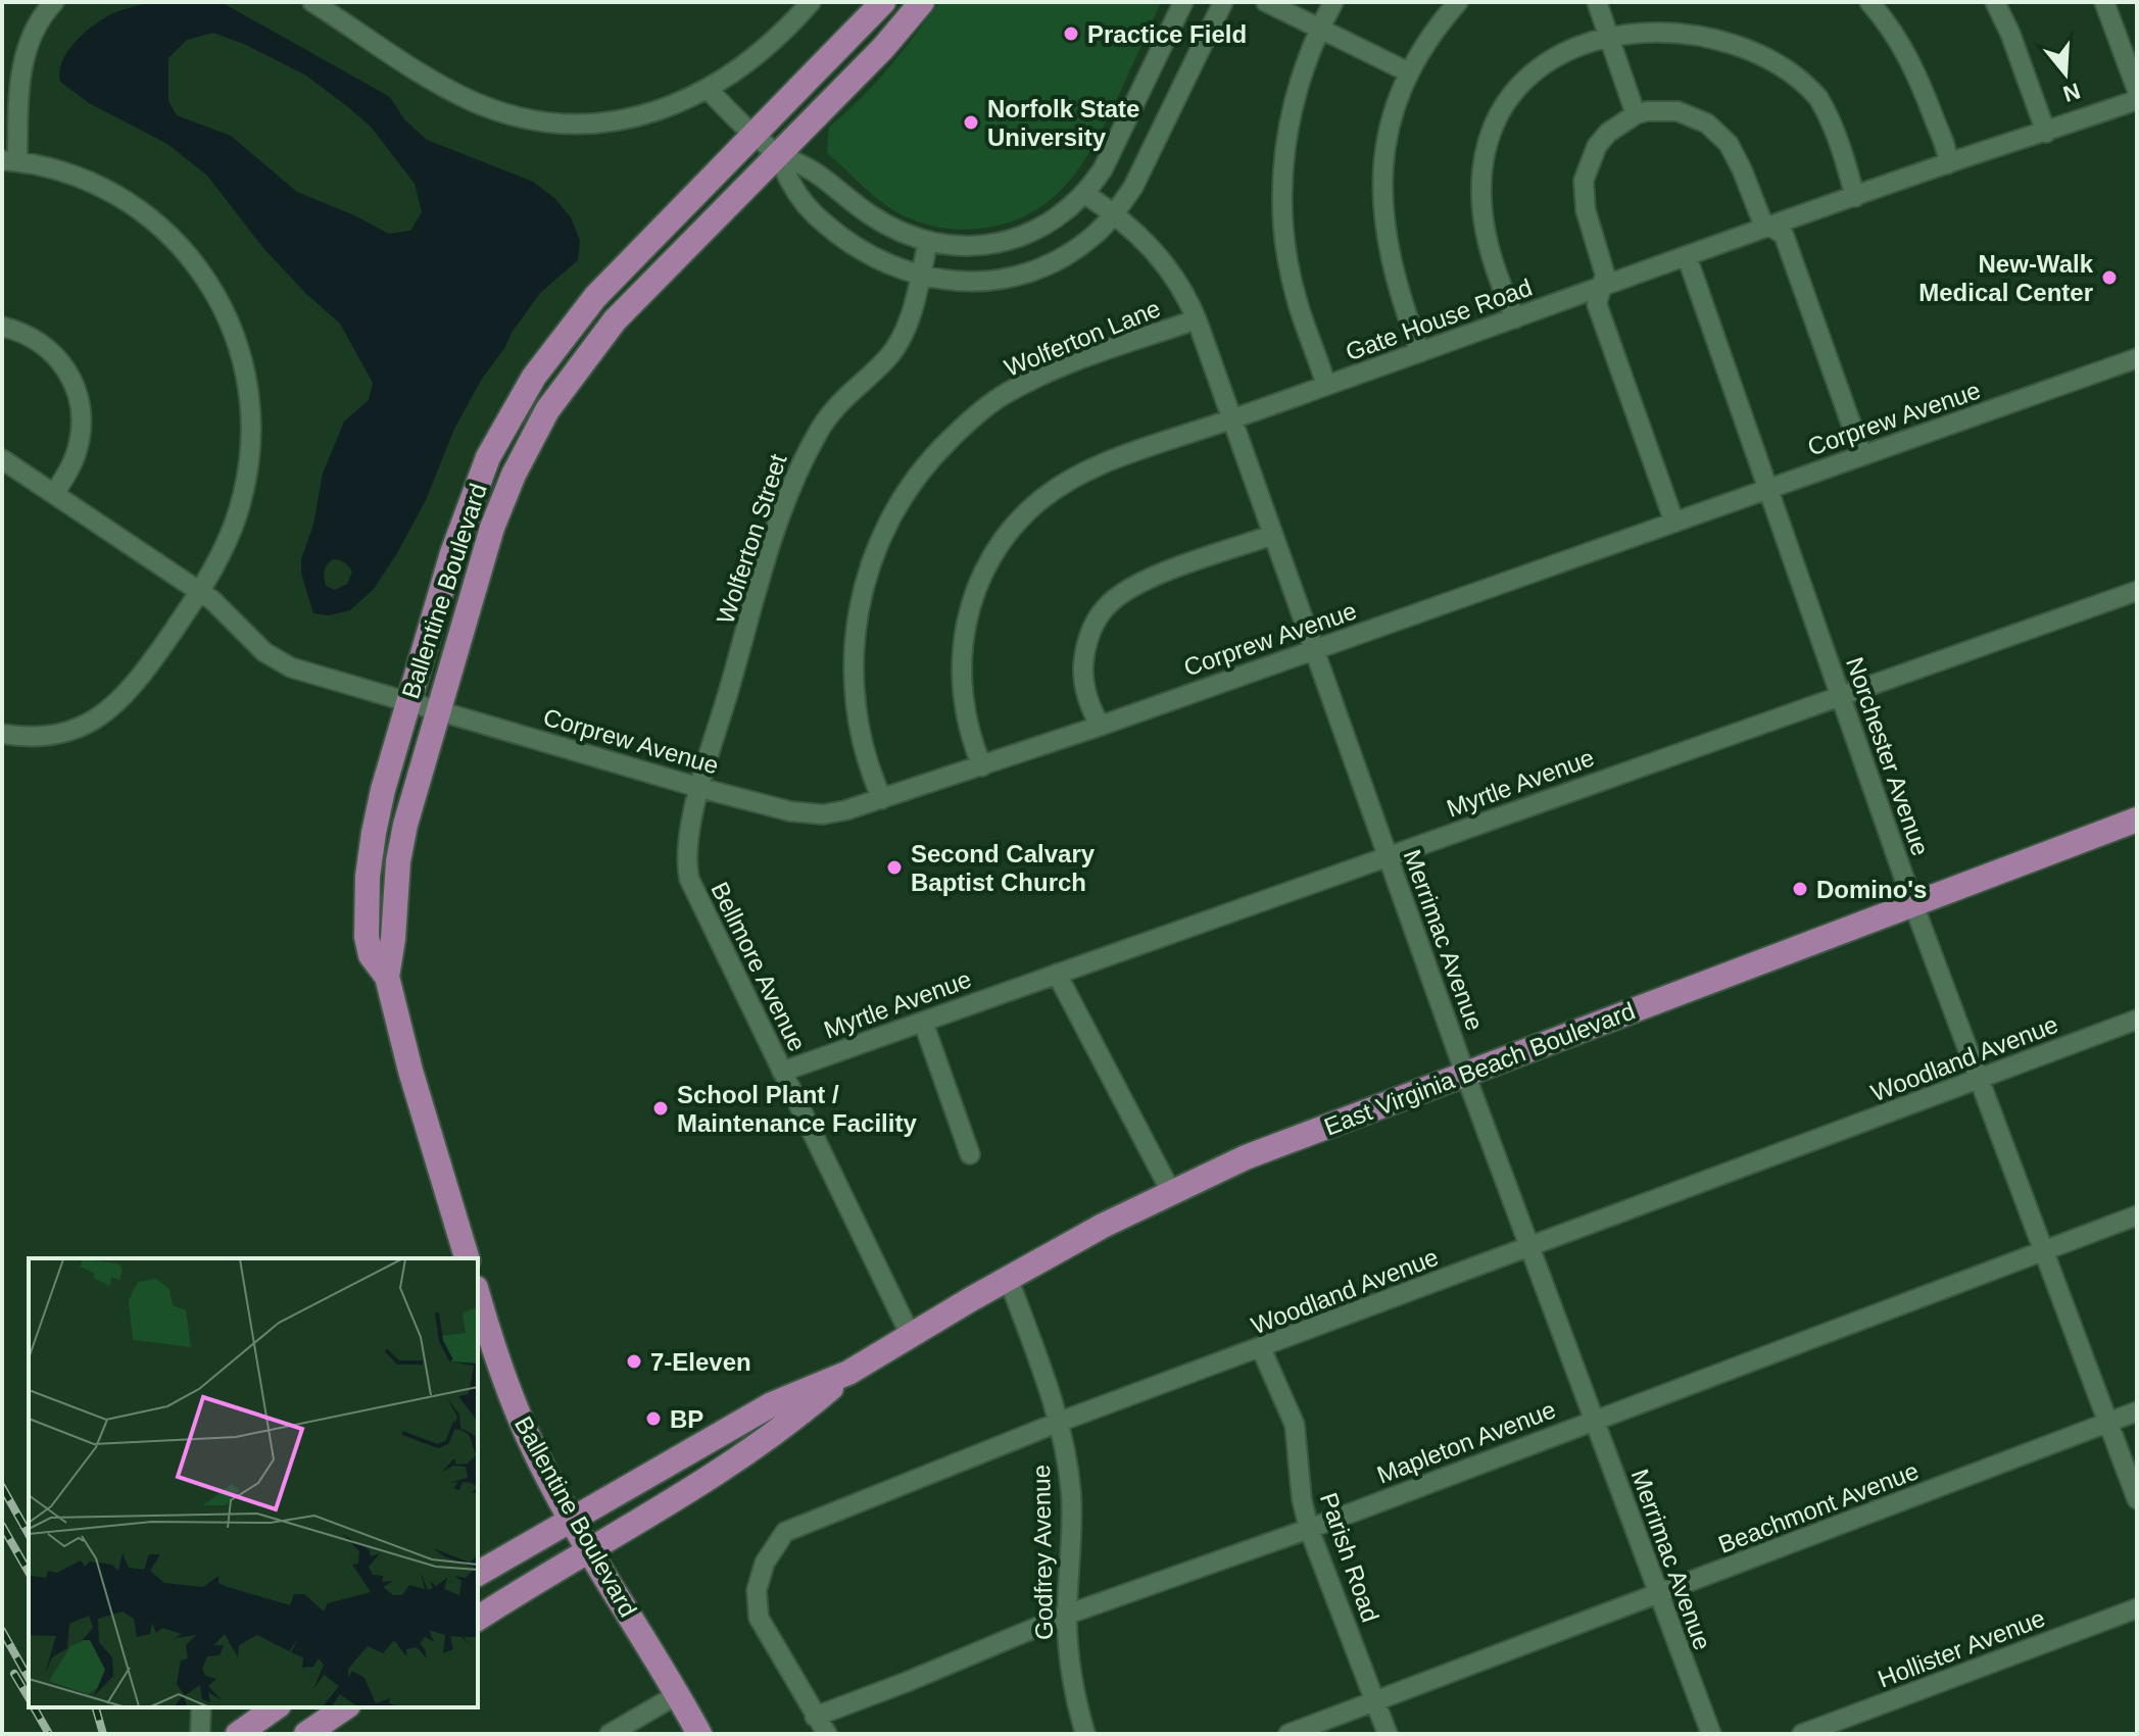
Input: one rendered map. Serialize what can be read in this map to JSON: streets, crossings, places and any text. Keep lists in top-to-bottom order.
{
  "streets": {
    "main road": ["Ballentine Boulevard", "East Virginia Beach Boulevard"],
    "street": [
      "Gate House Road",
      "Wolferton Lane",
      "Corprew Avenue",
      "Wolferton Street",
      "Norchester Avenue",
      "Myrtle Avenue",
      "Merrimac Avenue",
      "Bellmore Avenue",
      "Woodland Avenue",
      "Mapleton Avenue",
      "Beachmont Avenue",
      "Godfrey Avenue",
      "Parish Road",
      "Hollister Avenue"
    ]
  },
  "crossings": [
    ["Gate House Road", "Corprew Avenue"],
    ["Gate House Road", "Norchester Avenue"],
    ["Gate House Road", "Merrimac Avenue"],
    ["Wolferton Lane", "Corprew Avenue"],
    ["Wolferton Lane", "Merrimac Avenue"],
    ["Corprew Avenue", "Wolferton Street"],
    ["Corprew Avenue", "Ballentine Boulevard"],
    ["Corprew Avenue", "Norchester Avenue"],
    ["Corprew Avenue", "Merrimac Avenue"],
    ["Corprew Avenue", "Bellmore Avenue"],
    ["Wolferton Street", "Bellmore Avenue"],
    ["Ballentine Boulevard", "East Virginia Beach Boulevard"],
    ["Norchester Avenue", "Myrtle Avenue"],
    ["Norchester Avenue", "Woodland Avenue"],
    ["Norchester Avenue", "East Virginia Beach Boulevard"],
    ["Norchester Avenue", "Mapleton Avenue"],
    ["Norchester Avenue", "Beachmont Avenue"],
    ["Myrtle Avenue", "Merrimac Avenue"],
    ["Myrtle Avenue", "Bellmore Avenue"],
    ["Merrimac Avenue", "Woodland Avenue"],
    ["Merrimac Avenue", "East Virginia Beach Boulevard"],
    ["Merrimac Avenue", "Mapleton Avenue"],
    ["Merrimac Avenue", "Beachmont Avenue"],
    ["Bellmore Avenue", "East Virginia Beach Boulevard"],
    ["Woodland Avenue", "Mapleton Avenue"],
    ["Woodland Avenue", "Godfrey Avenue"],
    ["Woodland Avenue", "Parish Road"],
    ["East Virginia Beach Boulevard", "Godfrey Avenue"],
    ["Mapleton Avenue", "Godfrey Avenue"],
    ["Mapleton Avenue", "Parish Road"],
    ["Beachmont Avenue", "Parish Road"]
  ],
  "places": [
    "Practice Field",
    "Norfolk State University",
    "New-Walk Medical Center",
    "Second Calvary Baptist Church",
    "Domino's",
    "School Plant / Maintenance Facility",
    "7-Eleven",
    "BP"
  ],
  "north": "bottom"
}
